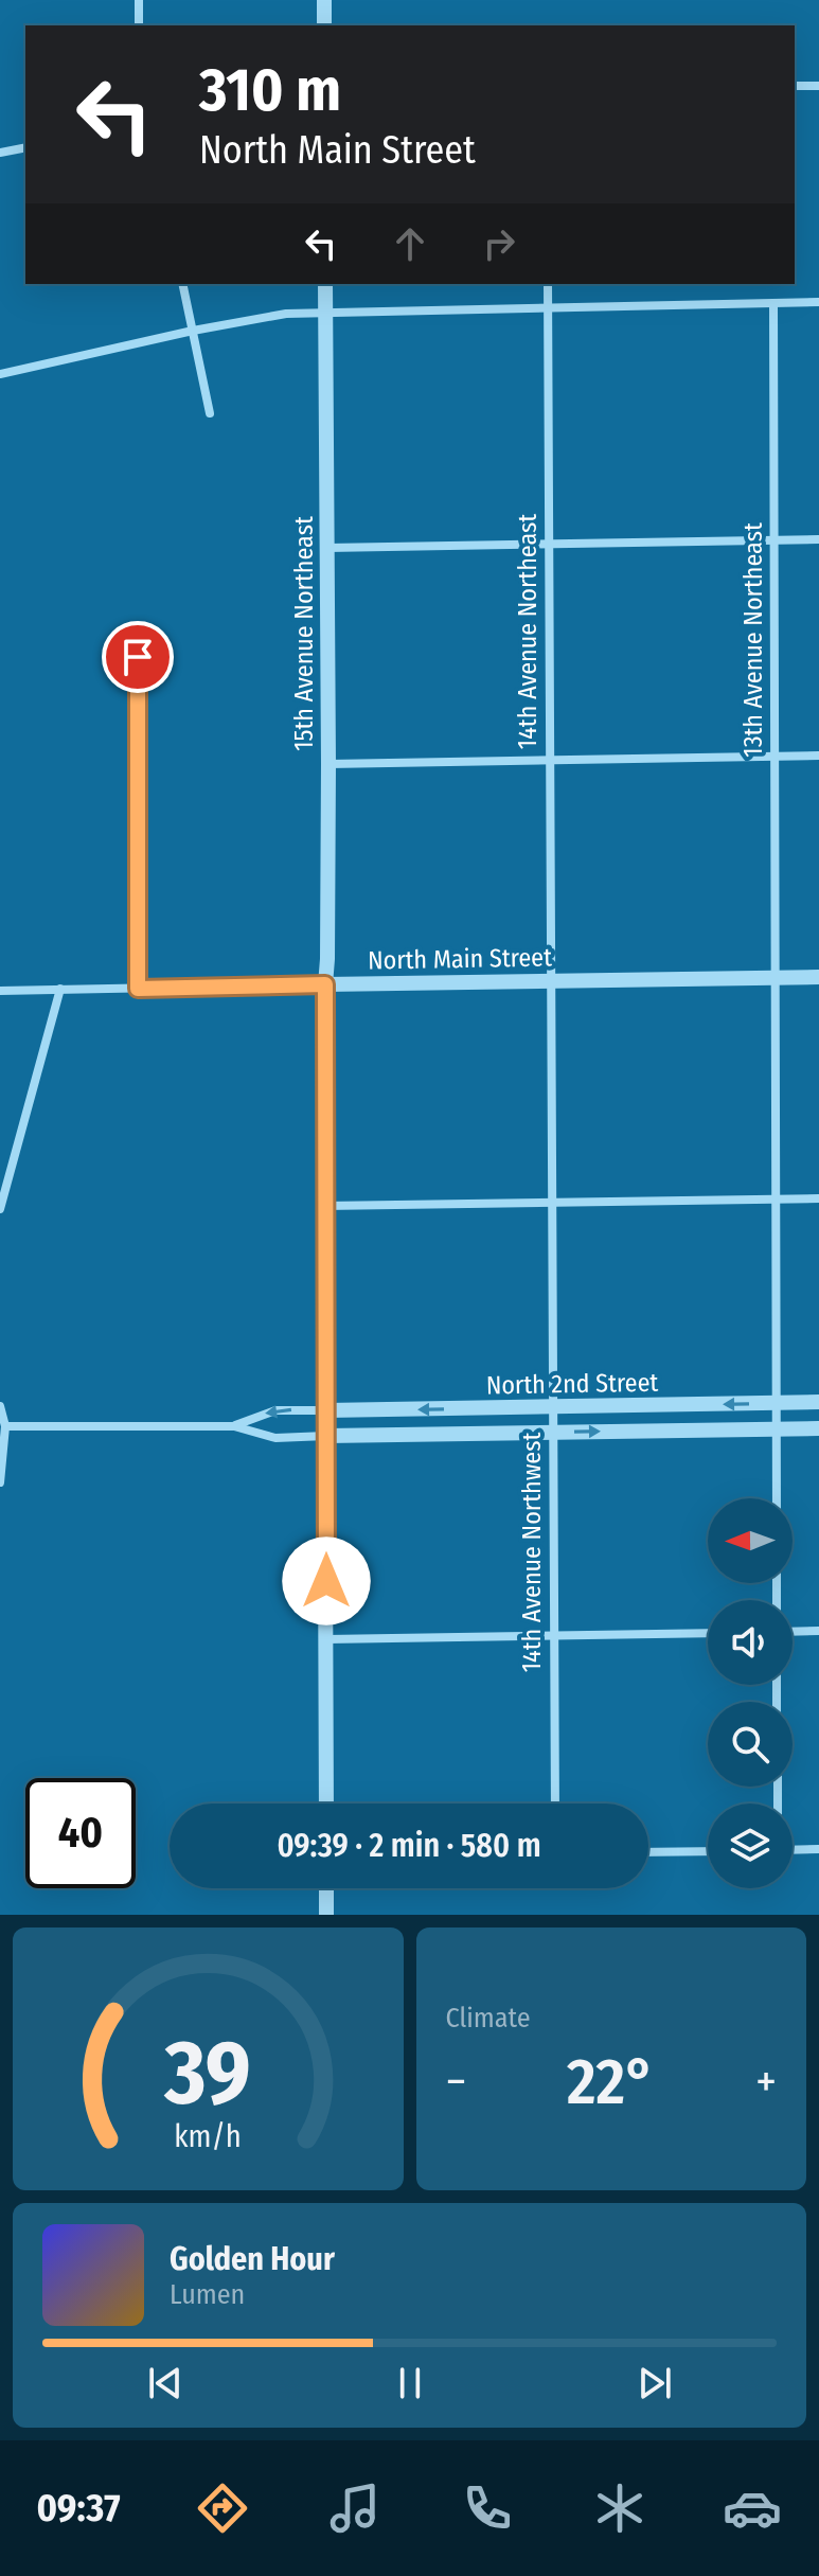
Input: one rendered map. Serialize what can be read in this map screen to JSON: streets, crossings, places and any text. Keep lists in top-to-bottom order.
{
  "streets": {
    "street": [
      "14th Avenue Northeast",
      "15th Avenue Northeast",
      "13th Avenue Northeast",
      "North Main Street",
      "North 2nd Street",
      "14th Avenue Northwest"
    ]
  },
  "crossings": [
    ["14th Avenue Northeast", "North Main Street"],
    ["14th Avenue Northeast", "14th Avenue Northwest"],
    ["15th Avenue Northeast", "North Main Street"],
    ["15th Avenue Northeast", "North 2nd Street"],
    ["13th Avenue Northeast", "North Main Street"],
    ["13th Avenue Northeast", "North 2nd Street"],
    ["North Main Street", "14th Avenue Northwest"],
    ["North 2nd Street", "14th Avenue Northwest"]
  ],
  "north": "left",
  "page": {
    "turn": ["310 m", "North Main Street"],
    "limit": "40",
    "trip": "09:39 · 2 min · 580 m",
    "tile": "Climate",
    "heat": ["−", "22°", "+"],
    "song": ["Golden Hour", "Lumen"],
    "tabs": "09:37",
    "gauge": ["39", "km/h"]
  }
}
